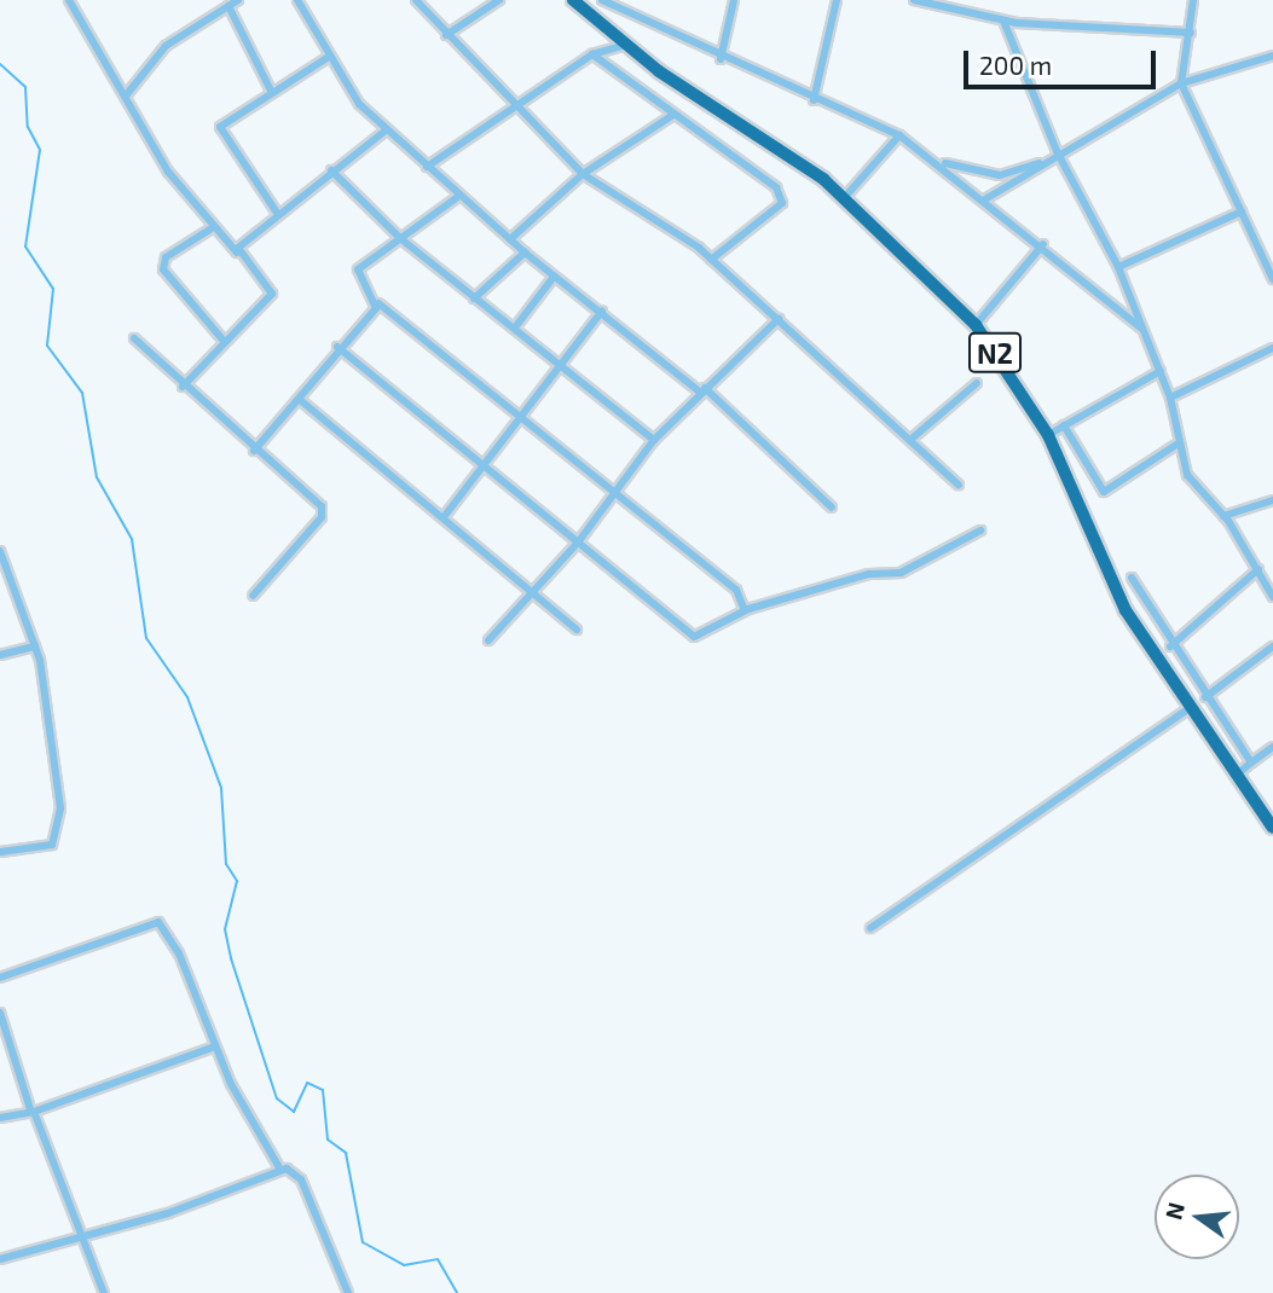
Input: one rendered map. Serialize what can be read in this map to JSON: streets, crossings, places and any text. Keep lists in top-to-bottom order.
{
  "streets": {
    "highway": ["N2"]
  },
  "scale_bar": "200 m",
  "north": "left"
}
